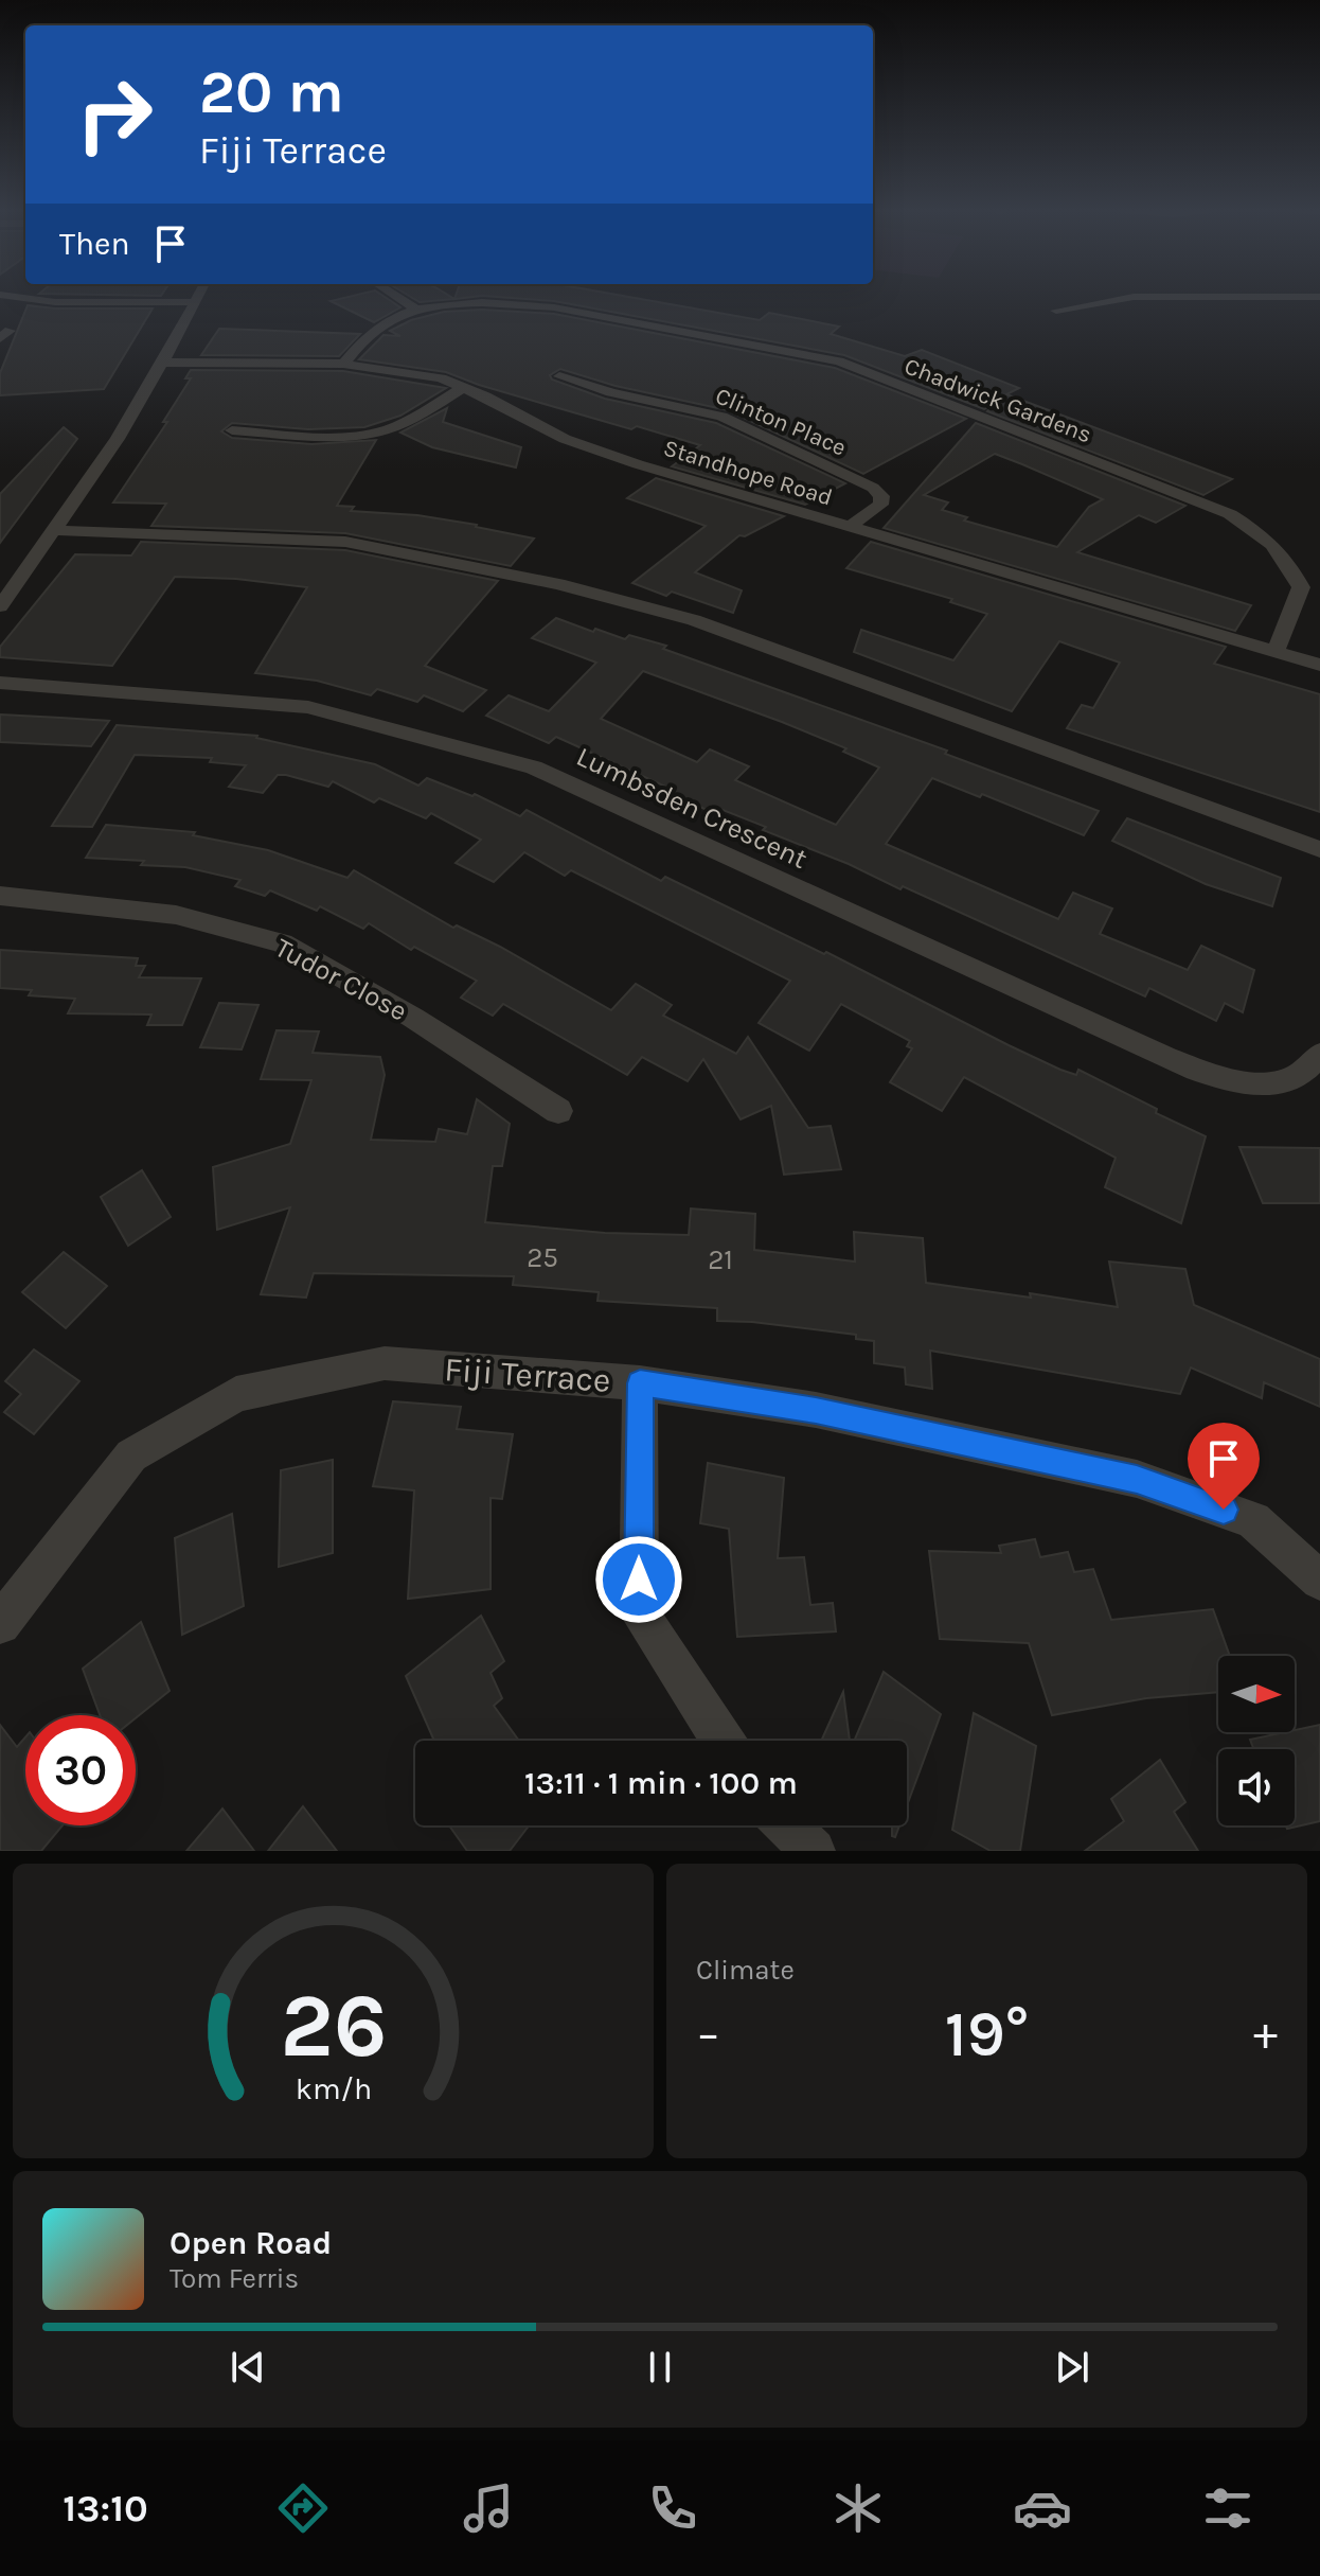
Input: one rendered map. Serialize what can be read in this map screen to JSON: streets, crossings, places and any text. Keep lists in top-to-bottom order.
{
  "streets": {
    "street": [
      "Chadwick Gardens",
      "Clinton Place",
      "Standhope Road",
      "Lumbsden Crescent",
      "Tudor Close",
      "Fiji Terrace"
    ]
  },
  "crossings": [
    ["Chadwick Gardens", "Standhope Road"],
    ["Clinton Place", "Standhope Road"]
  ],
  "house_numbers": ["25", "21"],
  "north": "right",
  "page": {
    "turn": ["20 m", "Fiji Terrace"],
    "then": "Then",
    "limit": "30",
    "trip": "13:11 · 1 min · 100 m",
    "tile": "Climate",
    "heat": ["−", "19°", "+"],
    "song": ["Open Road", "Tom Ferris"],
    "tabs": "13:10",
    "gauge": ["26", "km/h"]
  }
}
